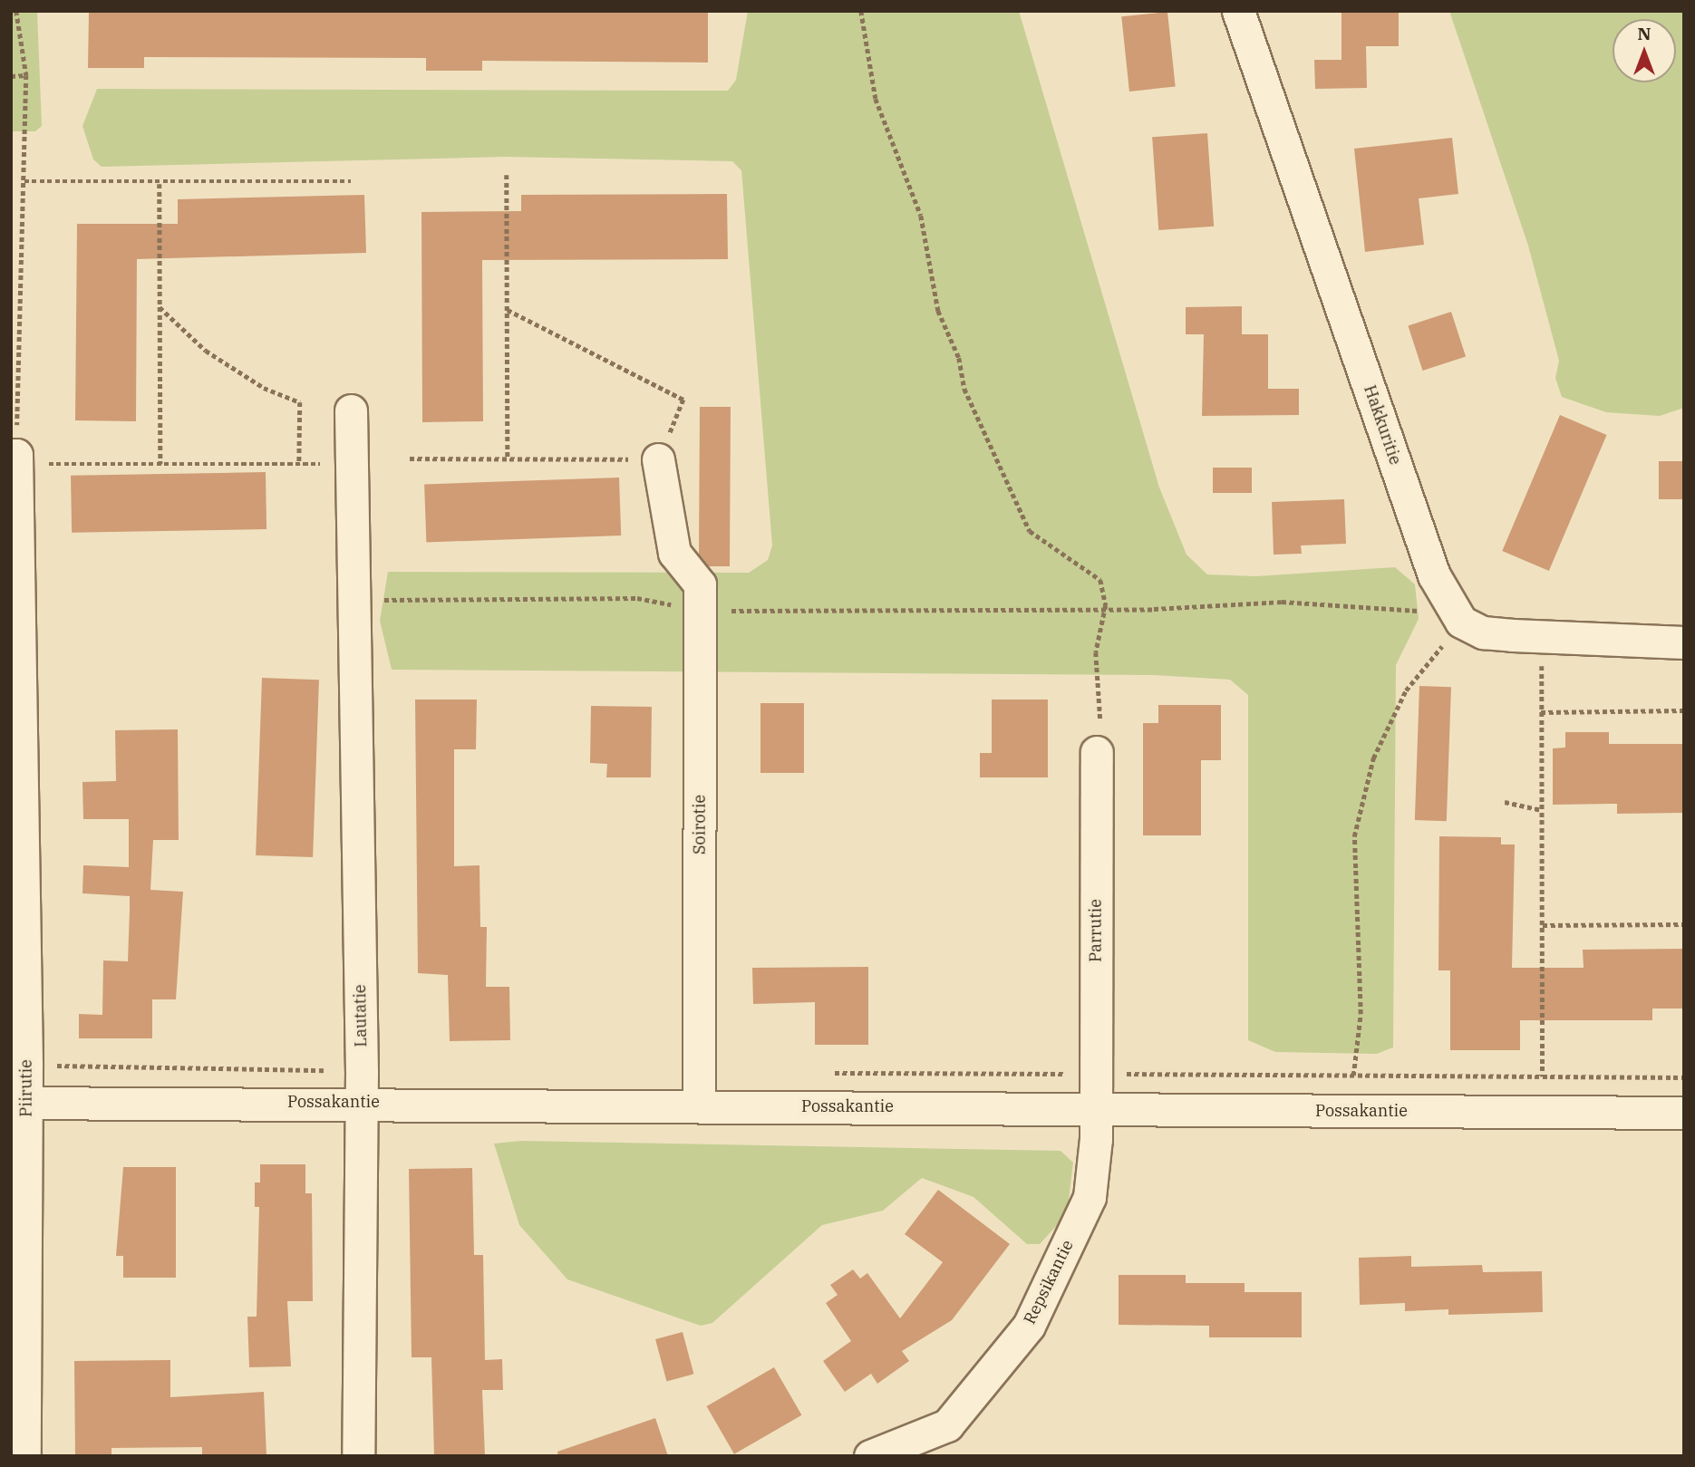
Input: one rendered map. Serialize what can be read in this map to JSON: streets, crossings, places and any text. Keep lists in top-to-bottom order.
{
  "streets": {
    "street": [
      "Hakkuritie",
      "Soirotie",
      "Parrutie",
      "Lautatie",
      "Piirutie",
      "Possakantie",
      "Repsikantie"
    ]
  },
  "crossings": [
    ["Soirotie", "Possakantie"],
    ["Parrutie", "Possakantie"],
    ["Parrutie", "Repsikantie"],
    ["Lautatie", "Possakantie"],
    ["Piirutie", "Possakantie"],
    ["Possakantie", "Repsikantie"]
  ],
  "north": "top"
}
